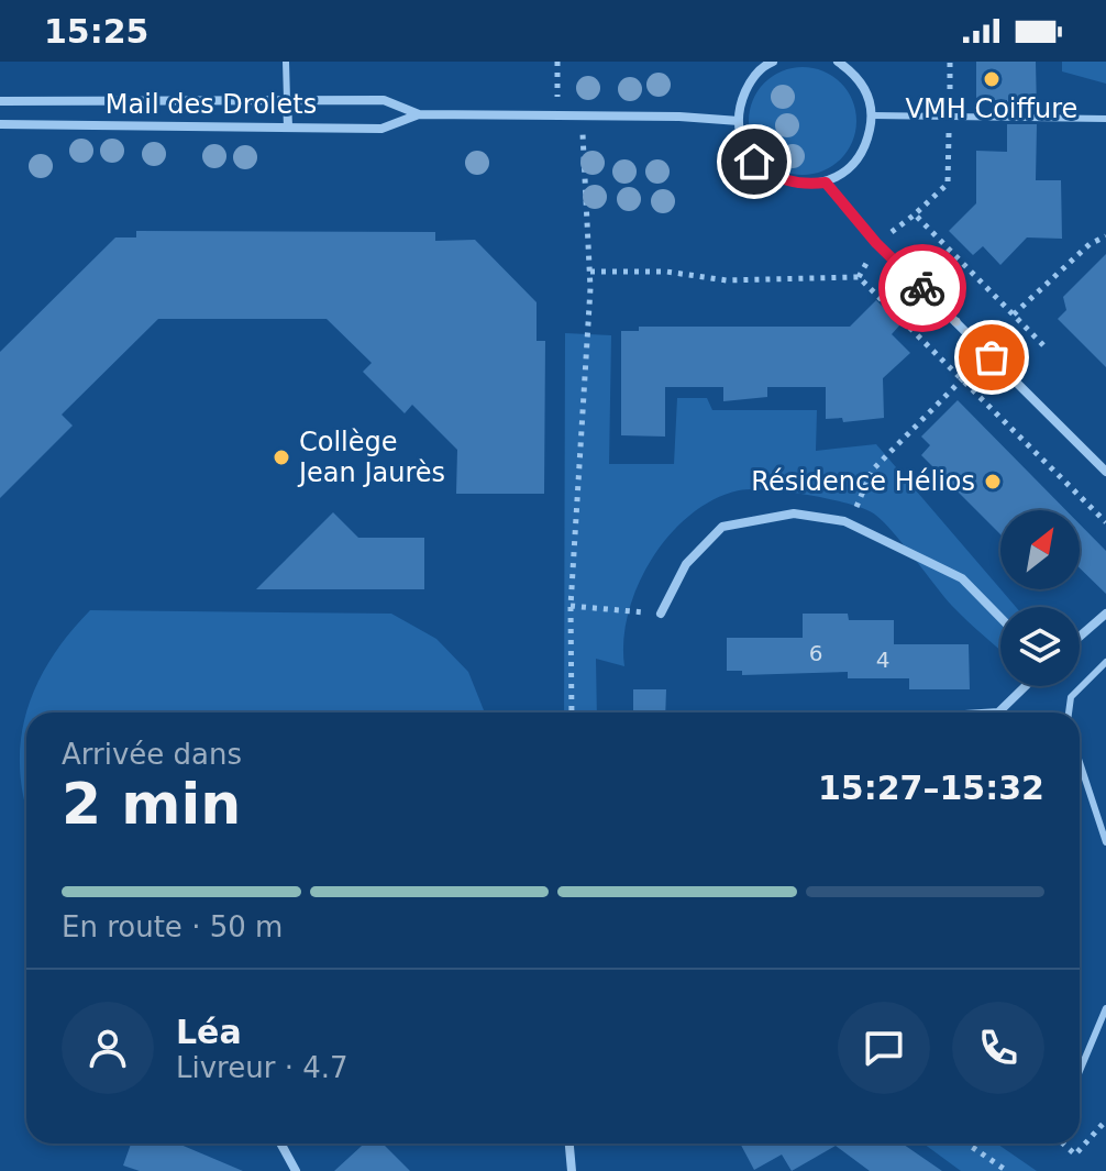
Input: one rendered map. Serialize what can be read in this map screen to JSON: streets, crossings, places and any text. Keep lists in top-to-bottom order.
{
  "streets": {
    "street": ["Mail des Drolets"]
  },
  "places": ["VMH Coiffure", "Collège Jean Jaurès", "Résidence Hélios"],
  "house_numbers": ["6", "4"],
  "north": "top right",
  "page": {
    "status": "15:25",
    "heading": ["2 min", "Arrivée dans", "15:27–15:32"],
    "panel": ["Léa", "Livreur · 4.7"],
    "bar": "En route · 50 m"
  }
}
